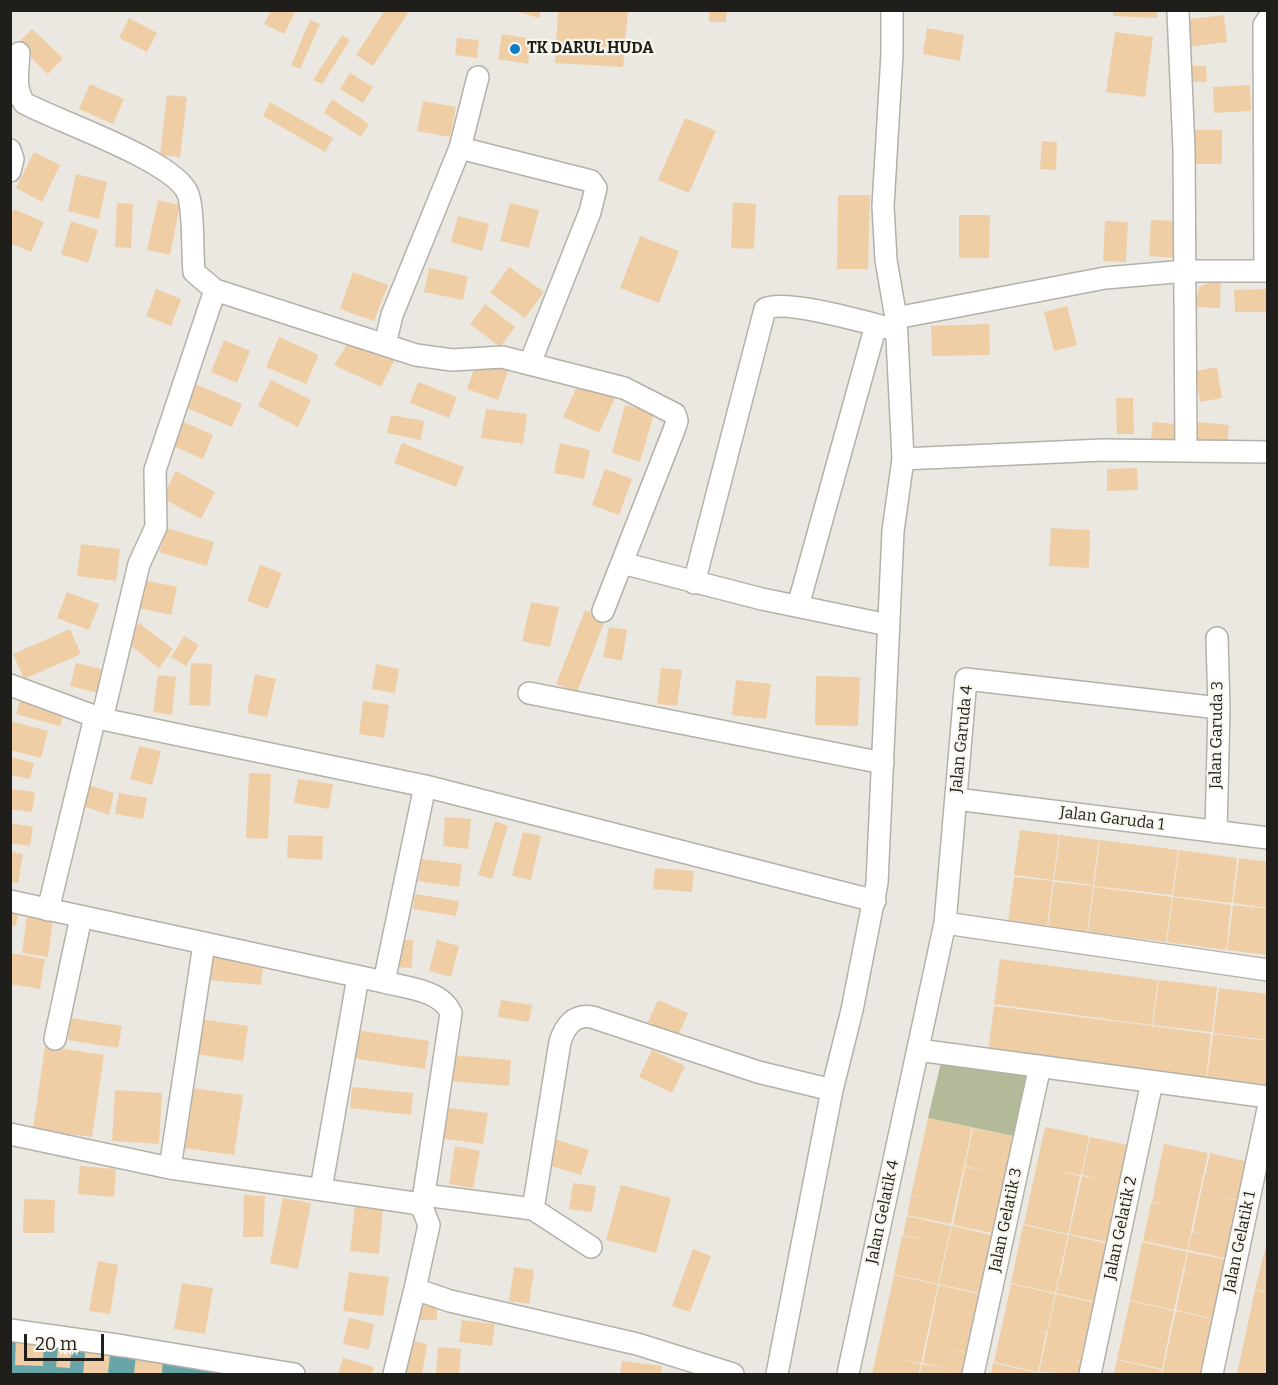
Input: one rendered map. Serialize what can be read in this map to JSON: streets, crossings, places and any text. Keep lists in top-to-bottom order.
{
  "streets": {
    "street": [
      "Jalan Garuda 3",
      "Jalan Garuda 4",
      "Jalan Garuda 1",
      "Jalan Gelatik 4",
      "Jalan Gelatik 3",
      "Jalan Gelatik 2",
      "Jalan Gelatik 1"
    ]
  },
  "crossings": [
    ["Jalan Garuda 3", "Jalan Garuda 4"],
    ["Jalan Garuda 3", "Jalan Garuda 1"],
    ["Jalan Garuda 4", "Jalan Garuda 1"],
    ["Jalan Garuda 4", "Jalan Gelatik 4"]
  ],
  "places": ["TK DARUL HUDA"],
  "scale_bar": "20 m"
}
